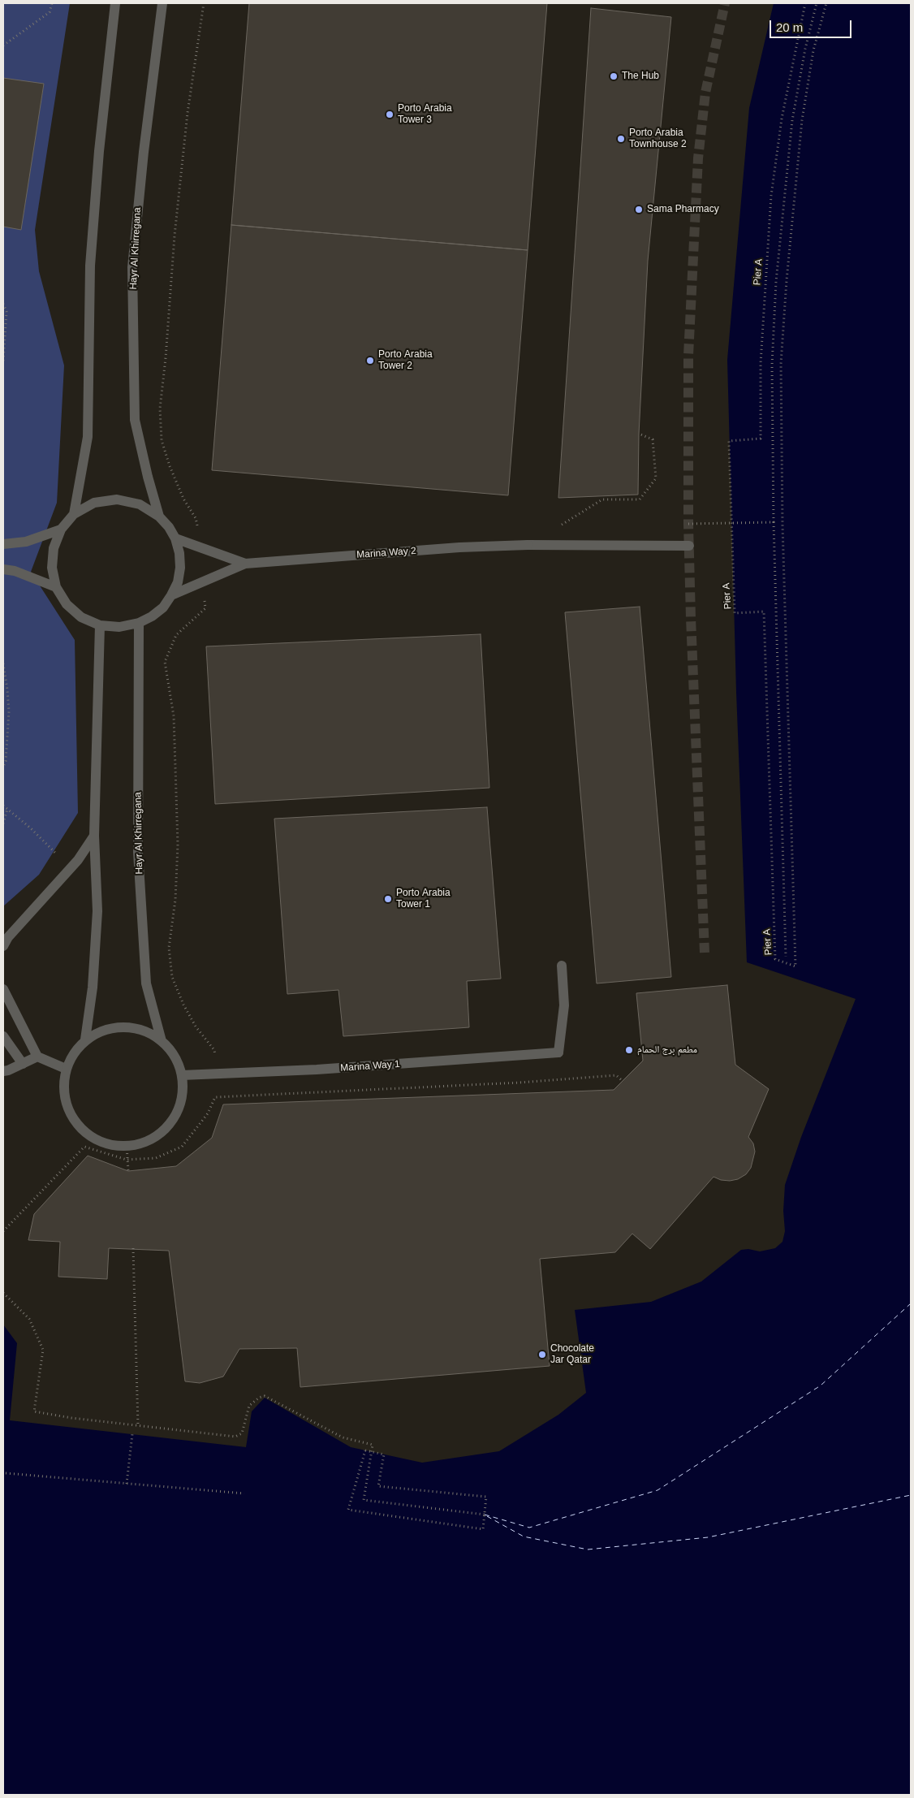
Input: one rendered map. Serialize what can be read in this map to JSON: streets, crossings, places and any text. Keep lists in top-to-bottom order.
{
  "streets": {
    "street": ["Hayr Al Khirregana", "Marina Way 2", "Marina Way 1"],
    "path": ["Pier A"]
  },
  "crossings": [
    ["Hayr Al Khirregana", "Marina Way 2"],
    ["Hayr Al Khirregana", "Marina Way 1"]
  ],
  "places": [
    "The Hub",
    "Porto Arabia Tower 3",
    "Porto Arabia Townhouse 2",
    "Sama Pharmacy",
    "Porto Arabia Tower 2",
    "Porto Arabia Tower 1",
    "مطعم برج الحمام",
    "Chocolate Jar Qatar"
  ],
  "scale_bar": "20 m"
}
